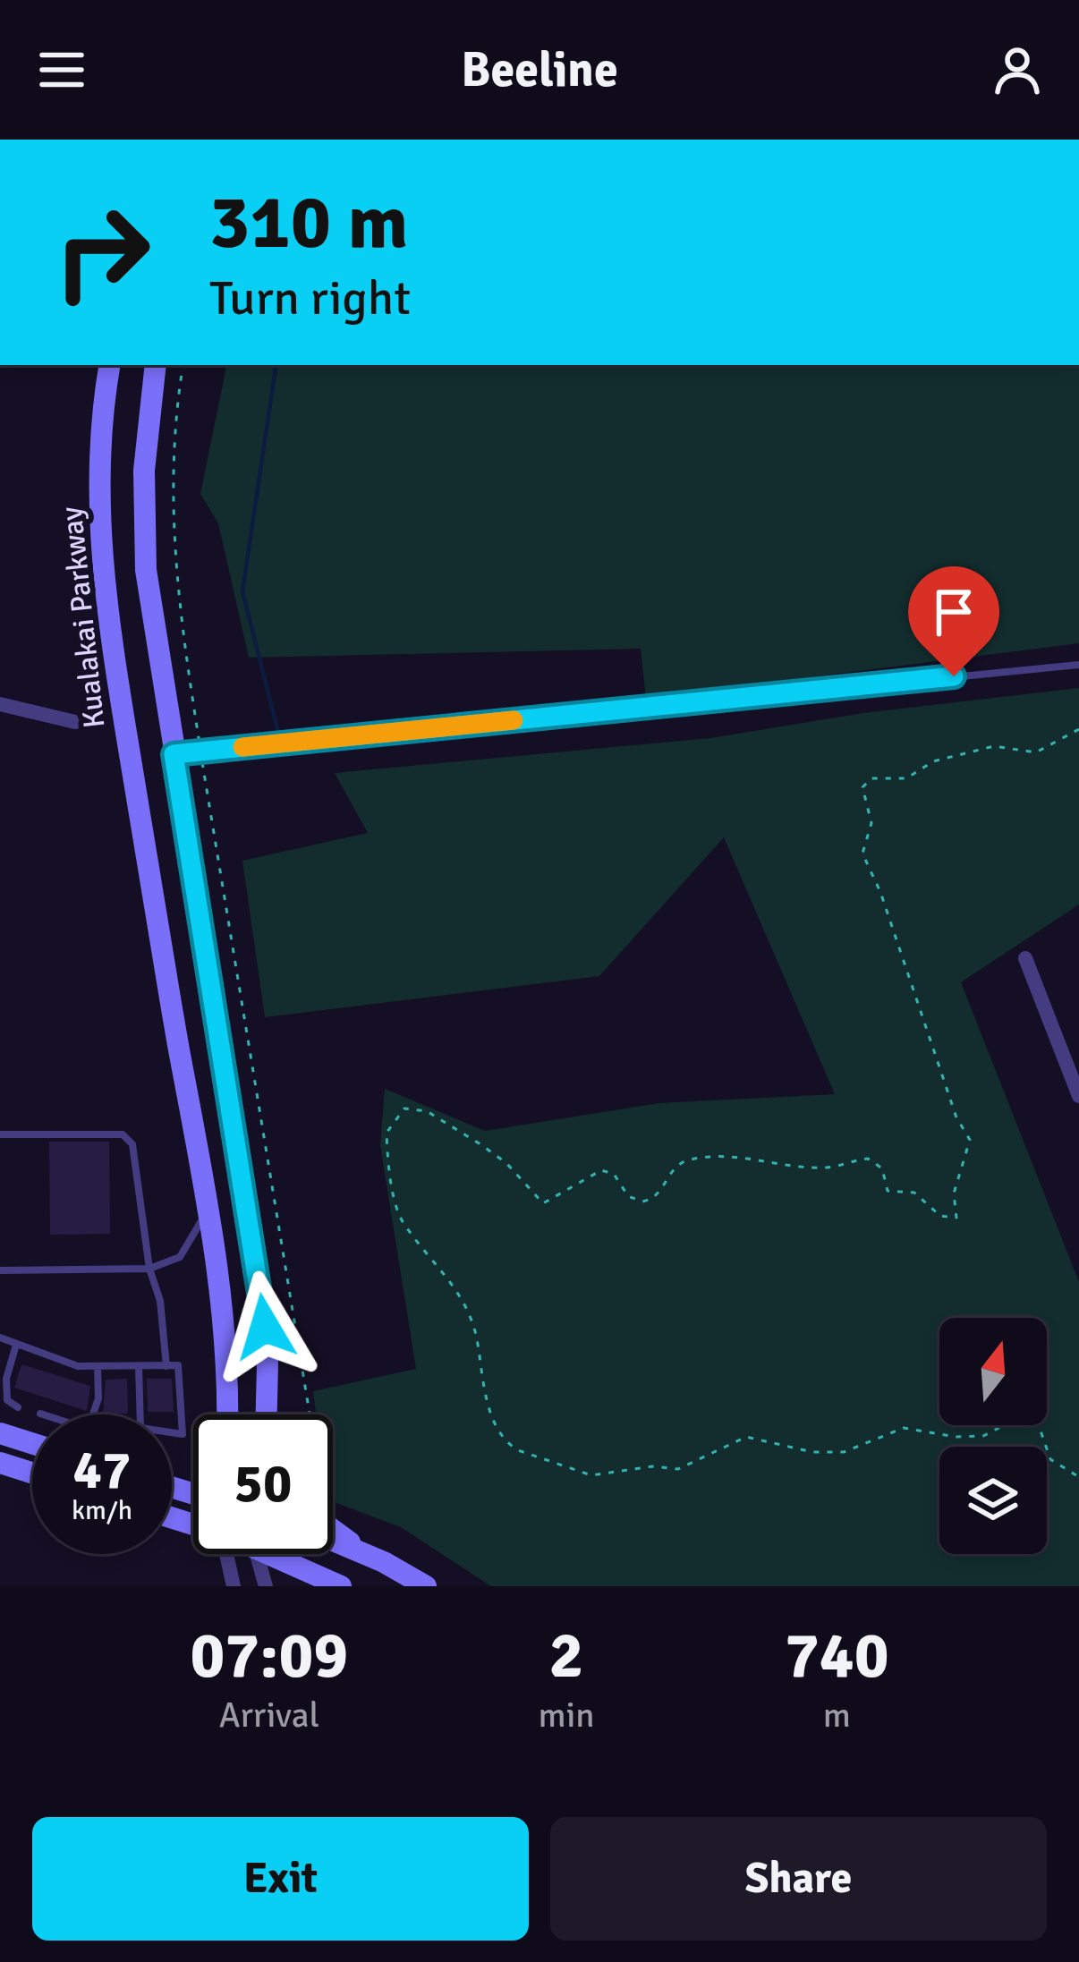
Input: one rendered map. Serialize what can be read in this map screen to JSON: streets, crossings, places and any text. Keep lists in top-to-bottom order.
{
  "streets": {
    "main road": ["Kualakai Parkway"]
  },
  "north": "top",
  "page": {
    "header": "Beeline",
    "turn": ["310 m", "Turn right"],
    "speed": "47 km/h",
    "limit": "50",
    "eta": [
      "07:09",
      "Arrival",
      "2",
      "min",
      "740",
      "m"
    ],
    "buttons": ["Exit", "Share"]
  }
}
